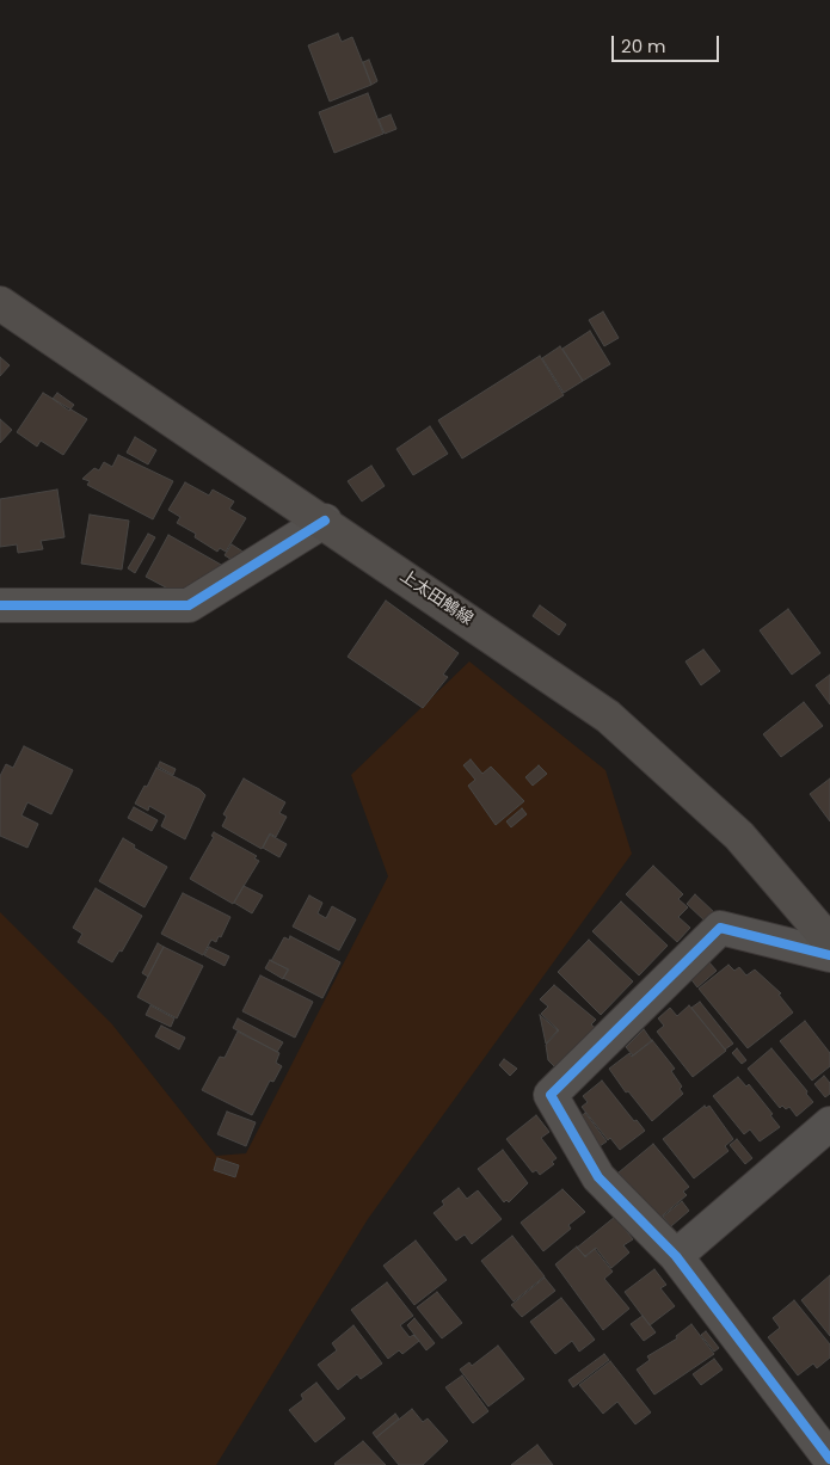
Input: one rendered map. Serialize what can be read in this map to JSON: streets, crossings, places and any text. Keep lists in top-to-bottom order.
{
  "streets": {
    "main road": ["上太田鵤線"]
  },
  "scale_bar": "20 m"
}
